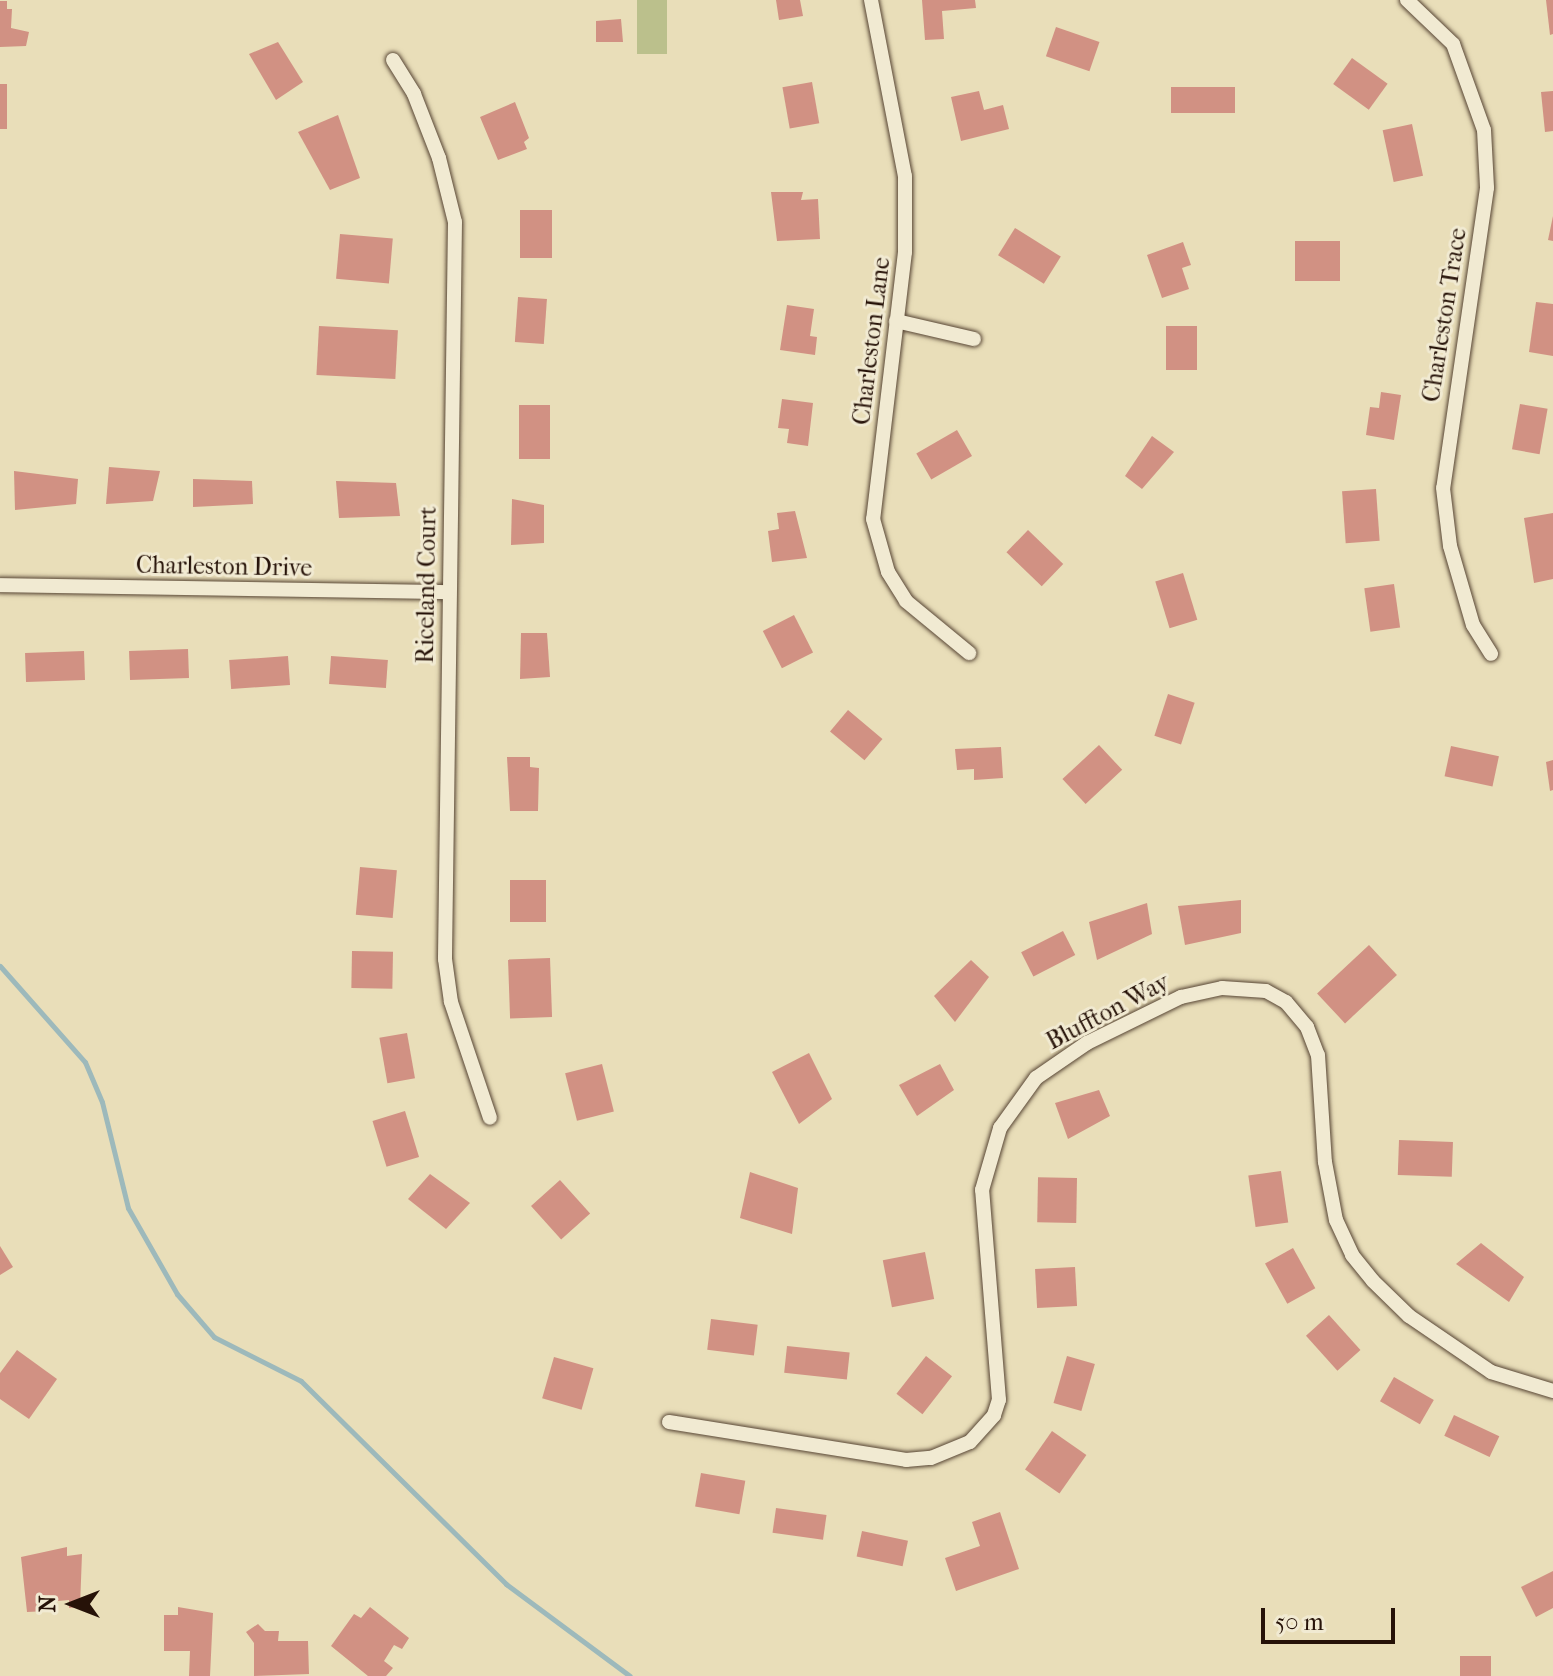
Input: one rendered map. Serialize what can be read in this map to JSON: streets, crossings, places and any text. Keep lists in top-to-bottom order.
{
  "streets": {
    "street": [
      "Charleston Trace",
      "Charleston Lane",
      "Charleston Drive",
      "Riceland Court",
      "Bluffton Way"
    ]
  },
  "crossings": [
    ["Charleston Drive", "Riceland Court"]
  ],
  "scale_bar": "50 m",
  "north": "left"
}
